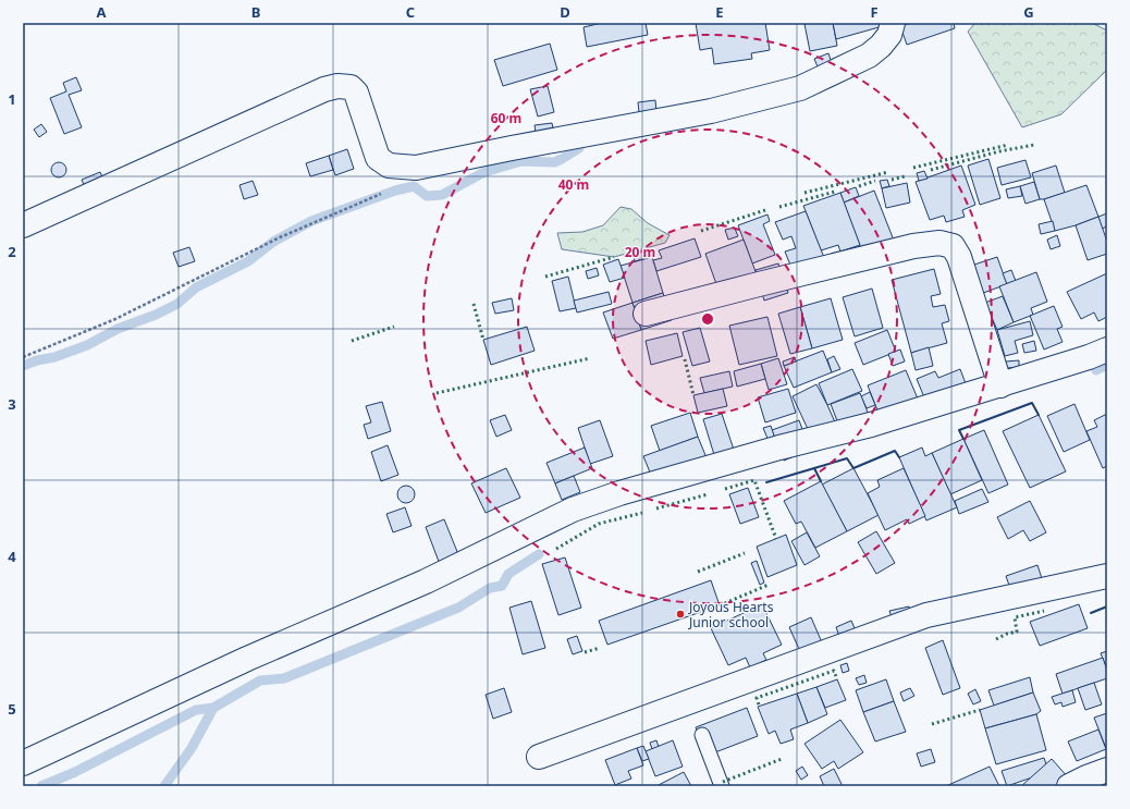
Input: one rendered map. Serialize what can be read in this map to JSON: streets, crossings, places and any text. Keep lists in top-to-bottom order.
{
  "places": ["Joyous Hearts Junior school"],
  "grid": {
    "columns": [
      "A",
      "B",
      "C",
      "D",
      "E",
      "F",
      "G"
    ],
    "rows": [
      "1",
      "2",
      "3",
      "4",
      "5"
    ]
  },
  "rings": ["60 m", "40 m", "20 m"]
}
